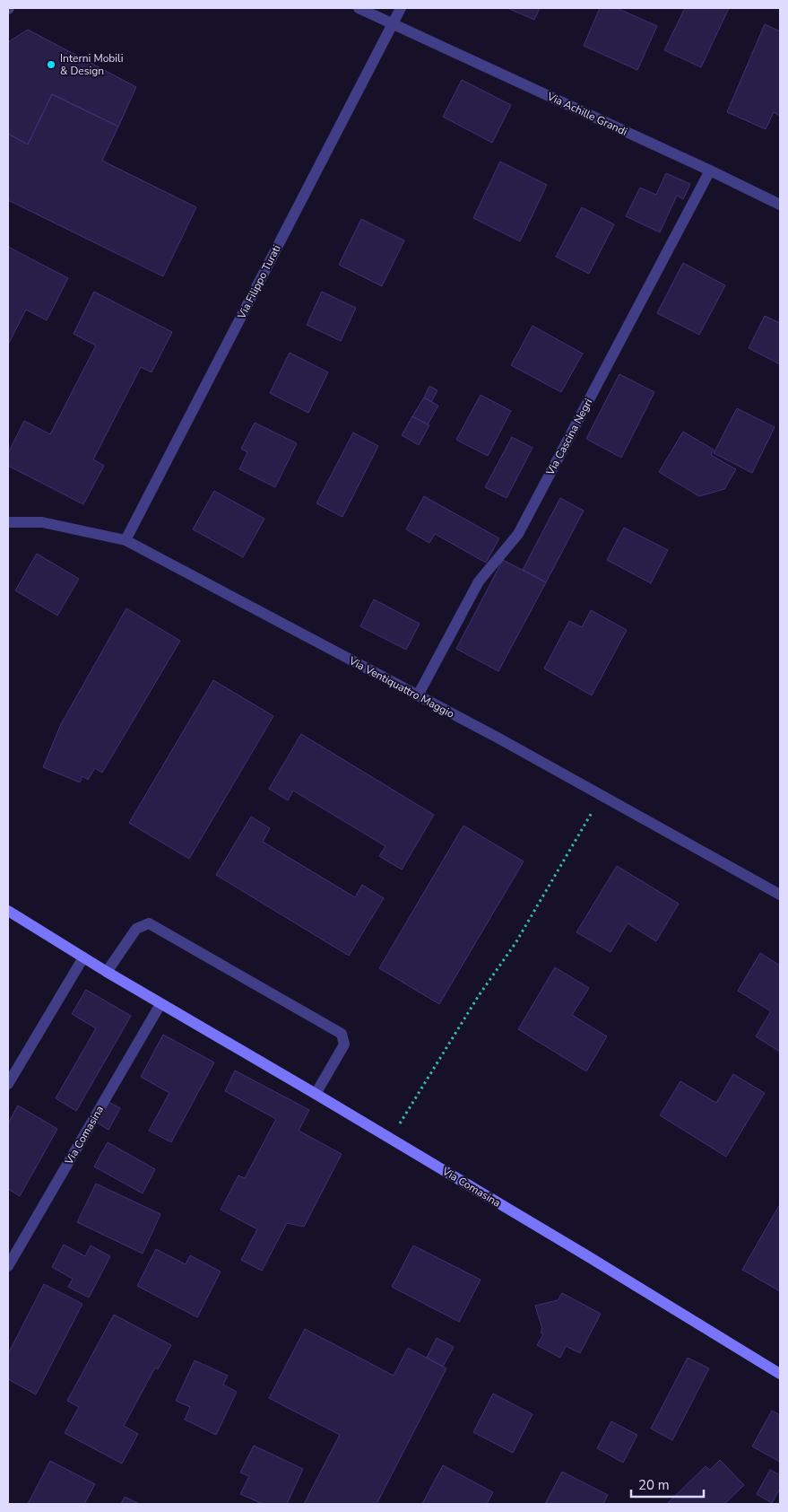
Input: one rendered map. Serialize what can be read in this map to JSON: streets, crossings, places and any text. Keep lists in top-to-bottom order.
{
  "streets": {
    "street": [
      "Via Achille Grandi",
      "Via Filippo Turati",
      "Via Cascina Negri",
      "Via Ventiquattro Maggio",
      "Via Comasina"
    ]
  },
  "crossings": [
    ["Via Achille Grandi", "Via Filippo Turati"],
    ["Via Achille Grandi", "Via Cascina Negri"],
    ["Via Filippo Turati", "Via Ventiquattro Maggio"],
    ["Via Cascina Negri", "Via Ventiquattro Maggio"]
  ],
  "places": ["Interni Mobili & Design"],
  "scale_bar": "20 m"
}
